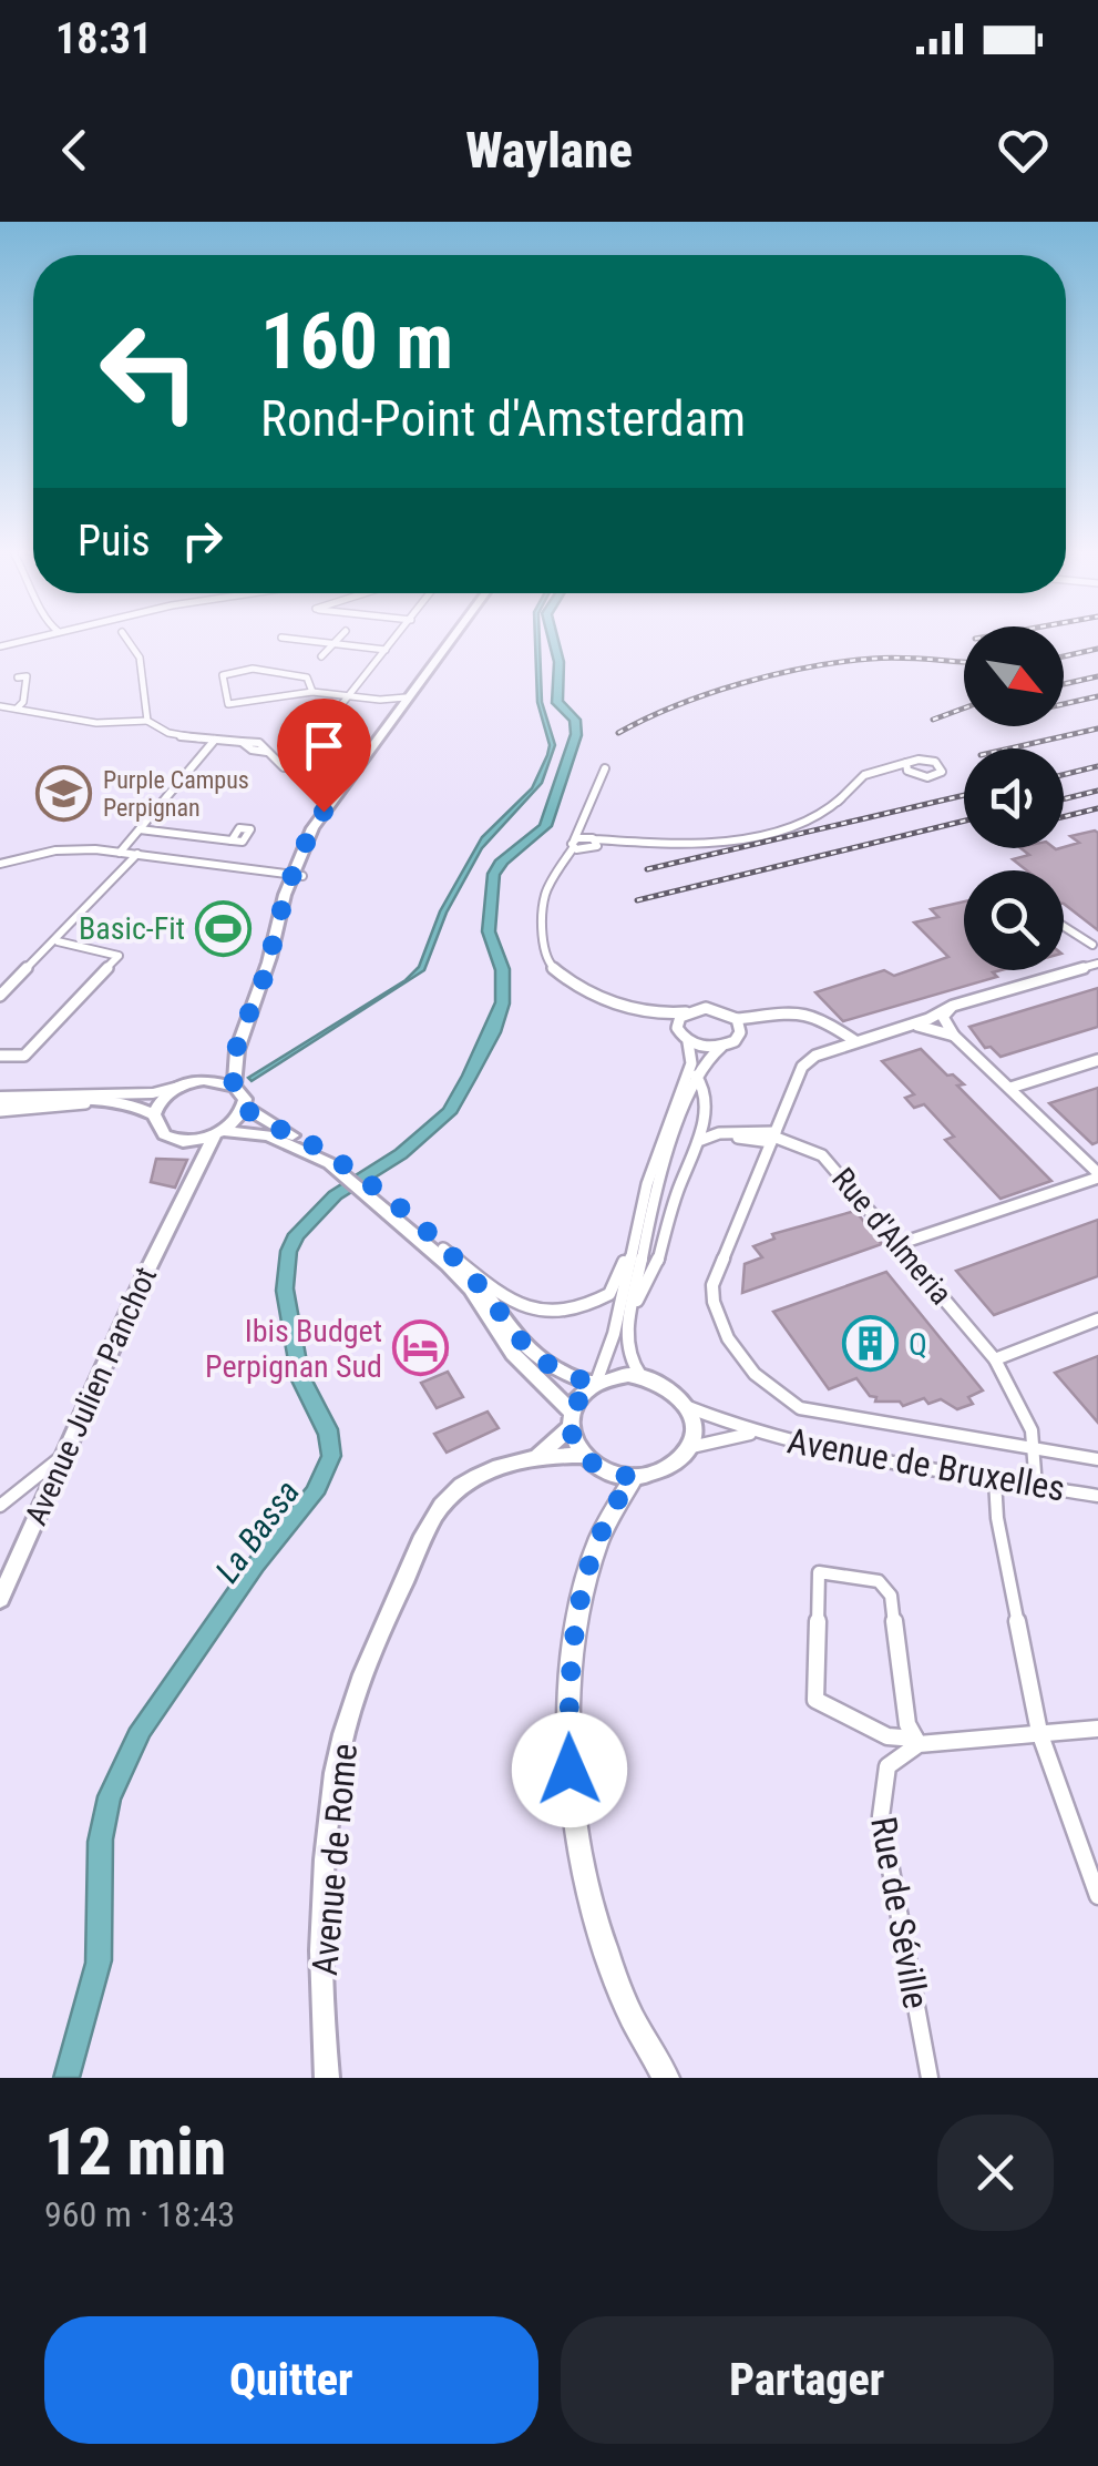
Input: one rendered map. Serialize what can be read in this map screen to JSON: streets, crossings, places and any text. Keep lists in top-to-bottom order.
{
  "streets": {
    "main road": ["Avenue Julien Panchot", "Avenue de Rome"],
    "street": ["Rue d'Almeria", "Avenue de Bruxelles", "Rue de Séville"]
  },
  "crossings": [
    ["Rue d'Almeria", "Avenue de Bruxelles"],
    ["Avenue de Bruxelles", "Avenue de Rome"]
  ],
  "water": ["La Bassa"],
  "places": {
    "school or university": ["Purple Campus Perpignan"],
    "sports": ["Basic-Fit"],
    "building": ["Q"],
    "hotel": ["Ibis Budget Perpignan Sud"]
  },
  "north": "bottom right",
  "page": {
    "status": "18:31",
    "header": "Waylane",
    "turn": ["160 m", "Rond-Point d'Amsterdam"],
    "then": "Puis",
    "heading": ["12 min", "960 m · 18:43"],
    "buttons": ["Quitter", "Partager"]
  }
}
